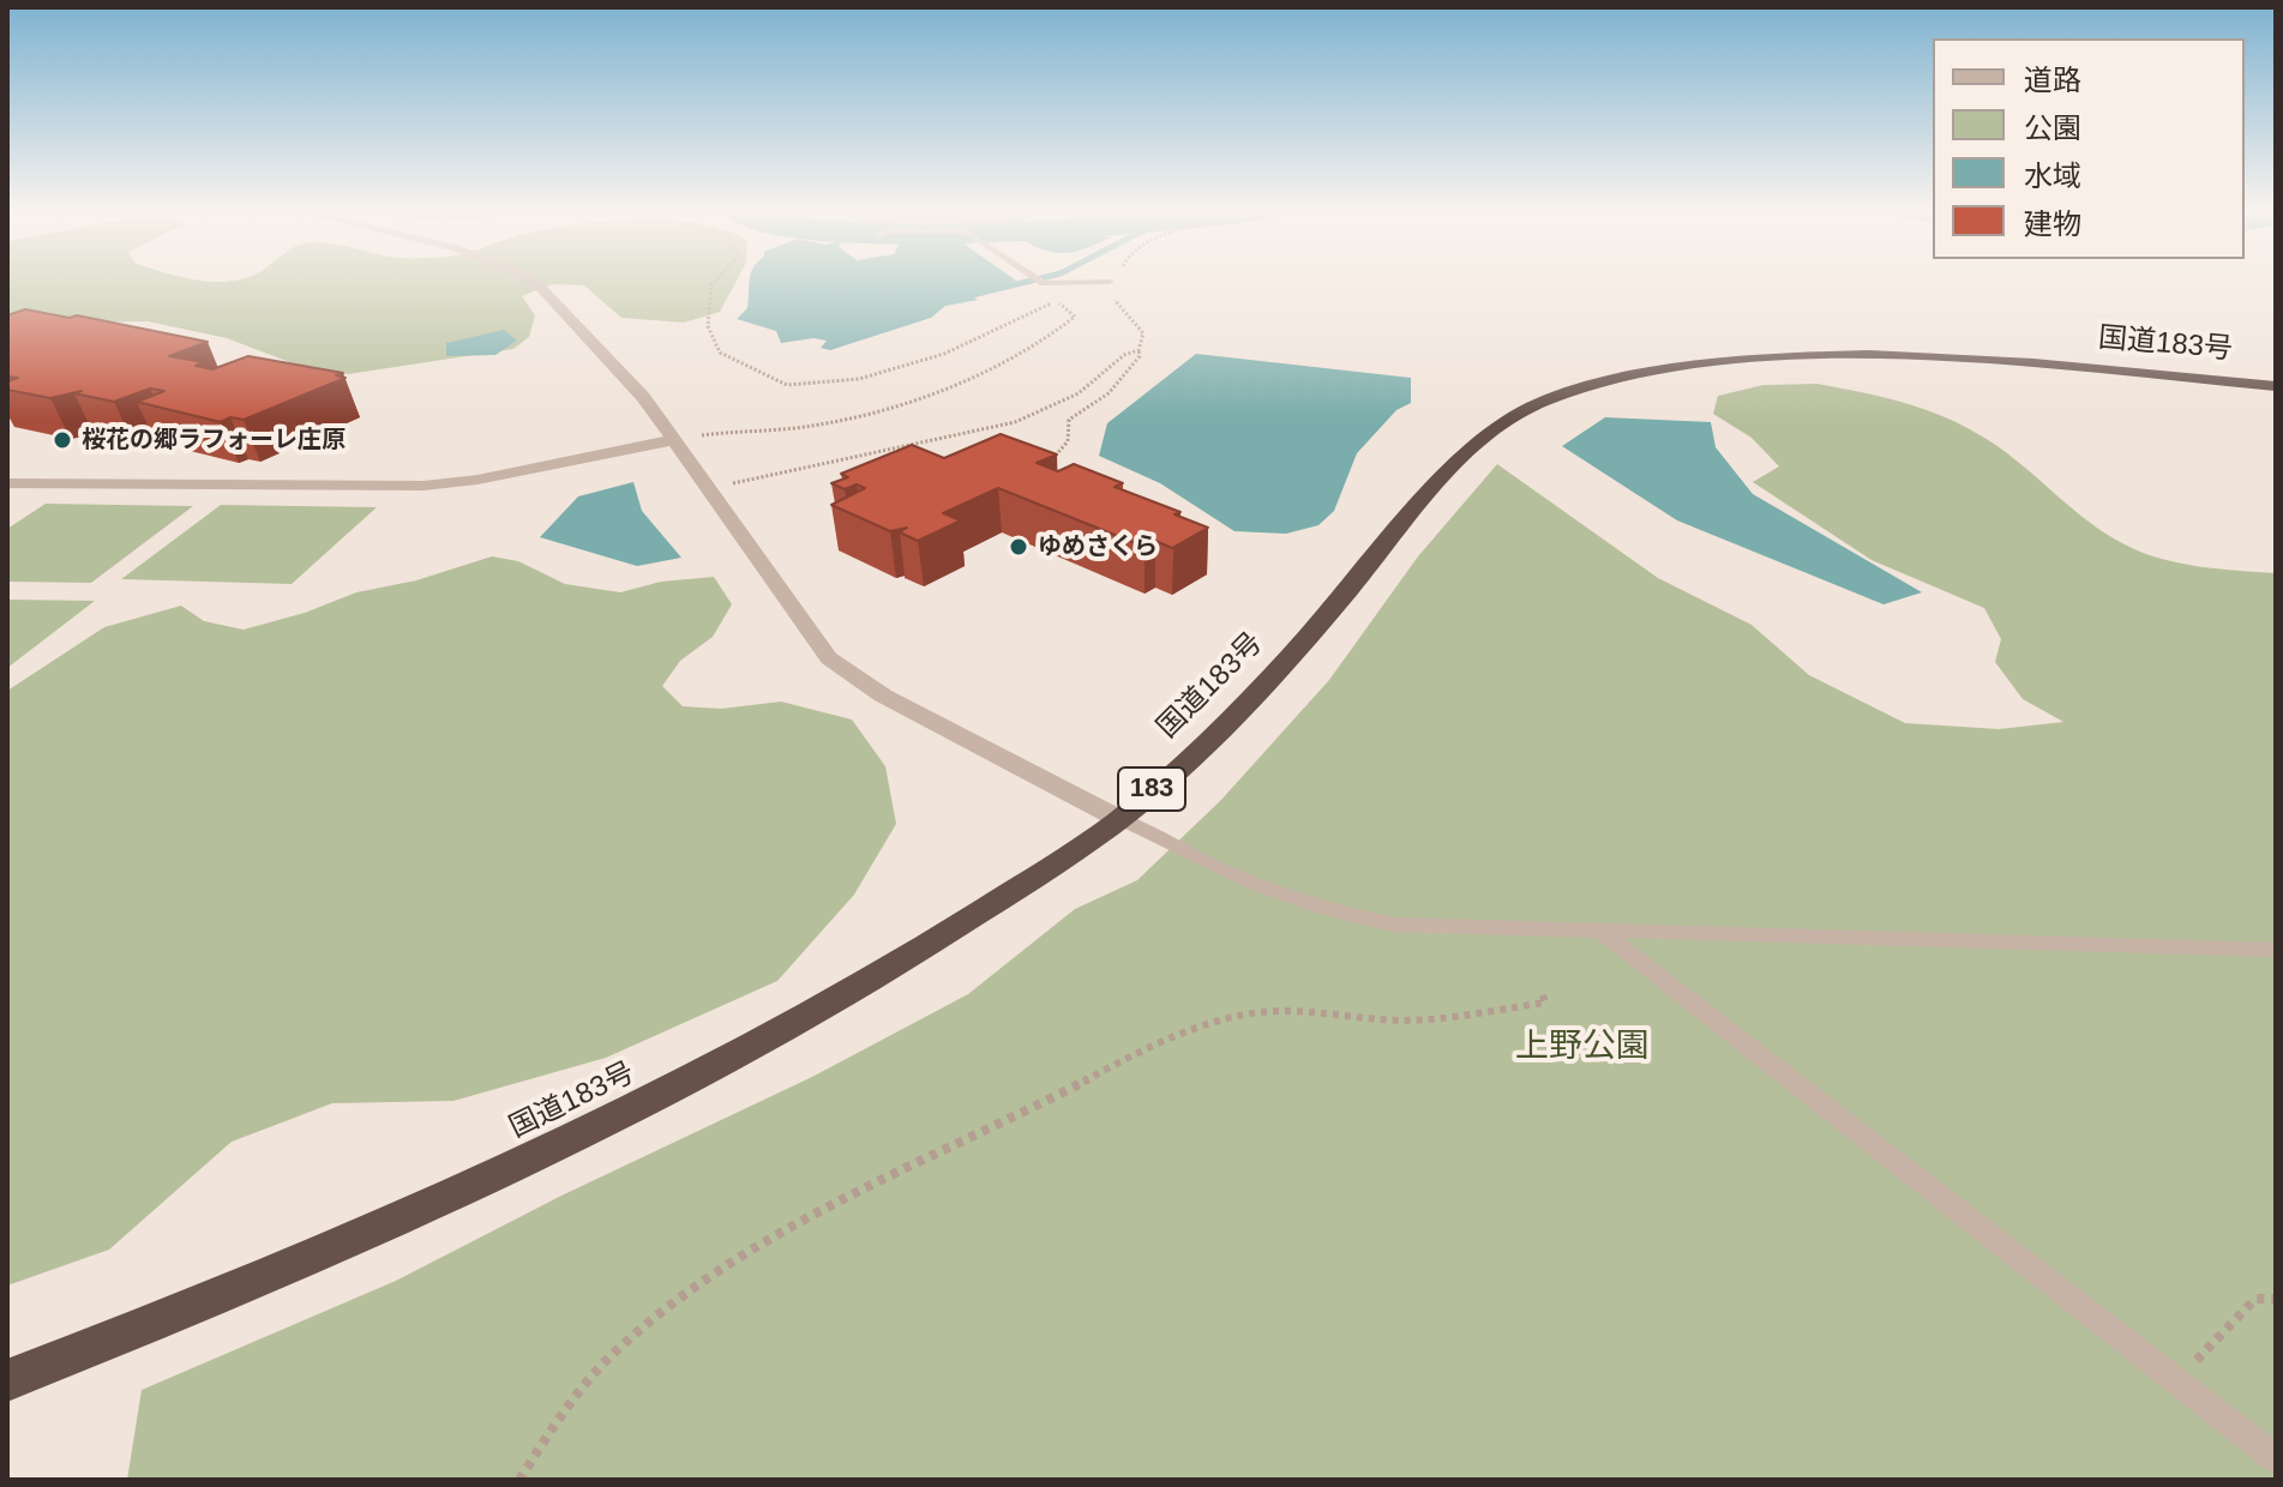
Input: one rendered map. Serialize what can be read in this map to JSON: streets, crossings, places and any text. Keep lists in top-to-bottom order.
{
  "streets": {
    "highway": ["国道183号", "183"]
  },
  "parks": ["上野公園"],
  "places": ["桜花の郷ラフォーレ庄原", "ゆめさくら"],
  "legend": [
    "道路",
    "公園",
    "水域",
    "建物"
  ]
}
